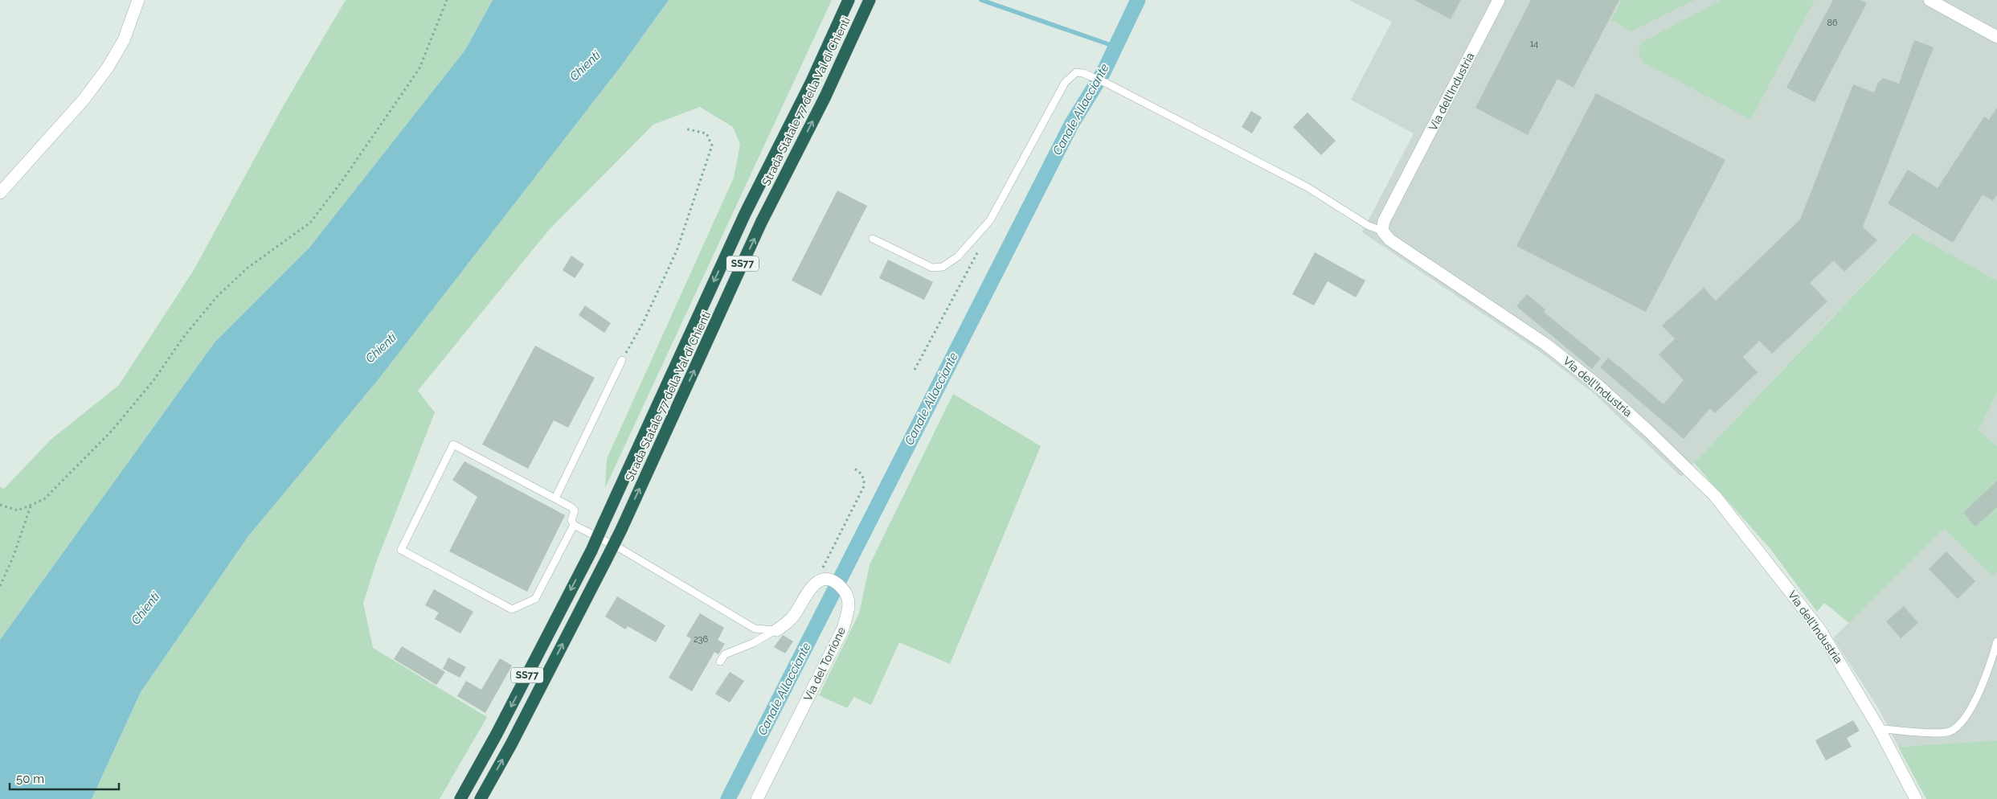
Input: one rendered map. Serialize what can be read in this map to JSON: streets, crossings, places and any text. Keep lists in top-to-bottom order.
{
  "streets": {
    "highway": ["Strada Statale 77 della Val di Chienti", "SS77"],
    "street": ["Via dell'Industria", "Via del Torrione"]
  },
  "water": ["Chienti", "Canale Allacciante"],
  "house_numbers": ["86", "14", "236"],
  "scale_bar": "50 m"
}
